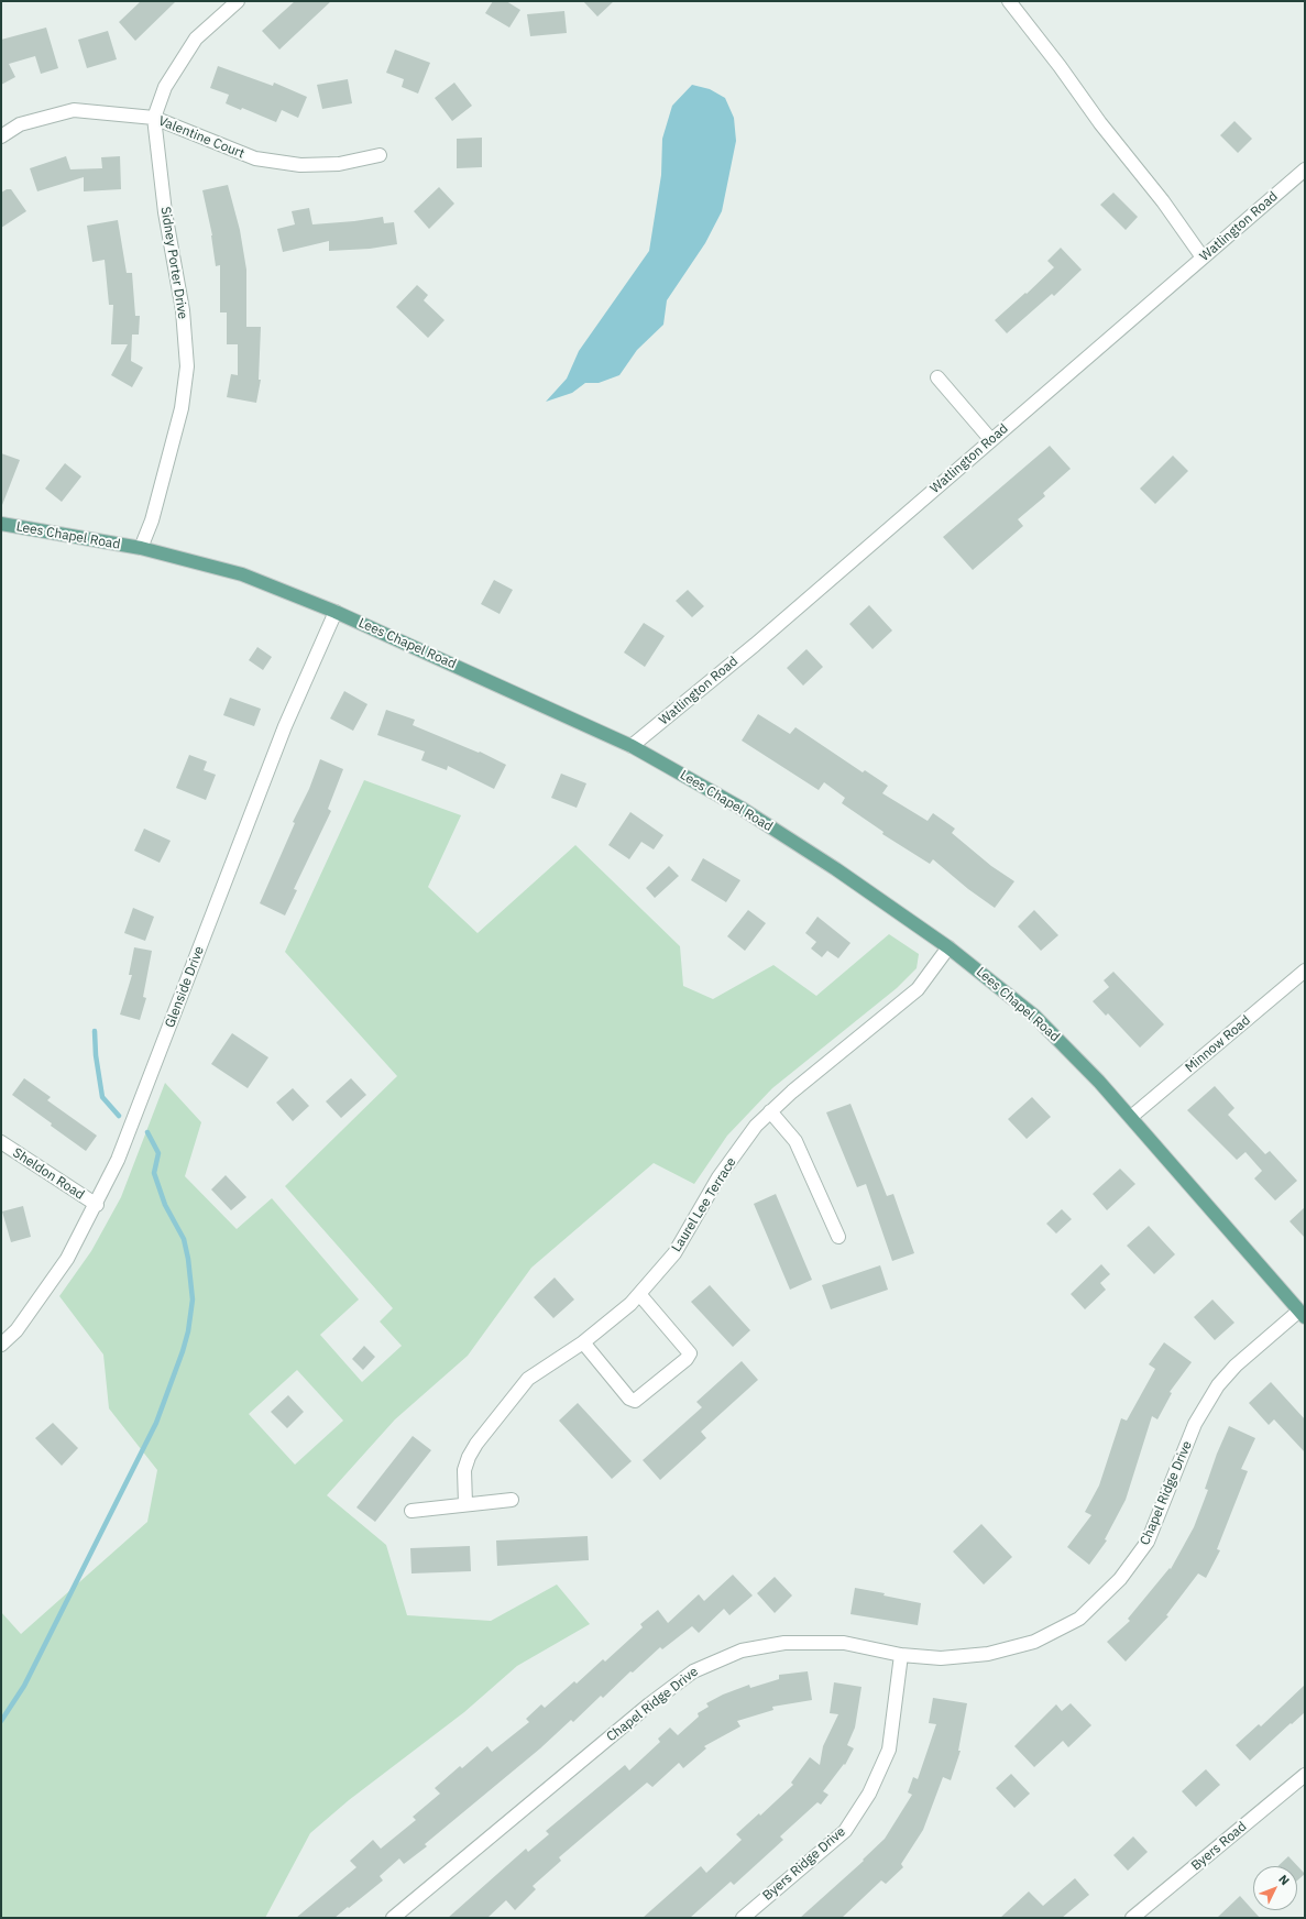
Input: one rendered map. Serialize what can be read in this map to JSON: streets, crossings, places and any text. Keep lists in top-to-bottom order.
{
  "streets": {
    "main road": ["Lees Chapel Road"],
    "street": [
      "Valentine Court",
      "Watlington Road",
      "Sidney Porter Drive",
      "Glenside Drive",
      "Minnow Road",
      "Sheldon Road",
      "Laurel Lee Terrace",
      "Chapel Ridge Drive",
      "Byers Road",
      "Byers Ridge Drive"
    ]
  },
  "crossings": [
    ["Valentine Court", "Sidney Porter Drive"],
    ["Watlington Road", "Lees Chapel Road"],
    ["Sidney Porter Drive", "Lees Chapel Road"],
    ["Lees Chapel Road", "Glenside Drive"],
    ["Lees Chapel Road", "Minnow Road"],
    ["Lees Chapel Road", "Laurel Lee Terrace"],
    ["Lees Chapel Road", "Chapel Ridge Drive"],
    ["Glenside Drive", "Sheldon Road"],
    ["Chapel Ridge Drive", "Byers Ridge Drive"]
  ],
  "north": "top right"
}
